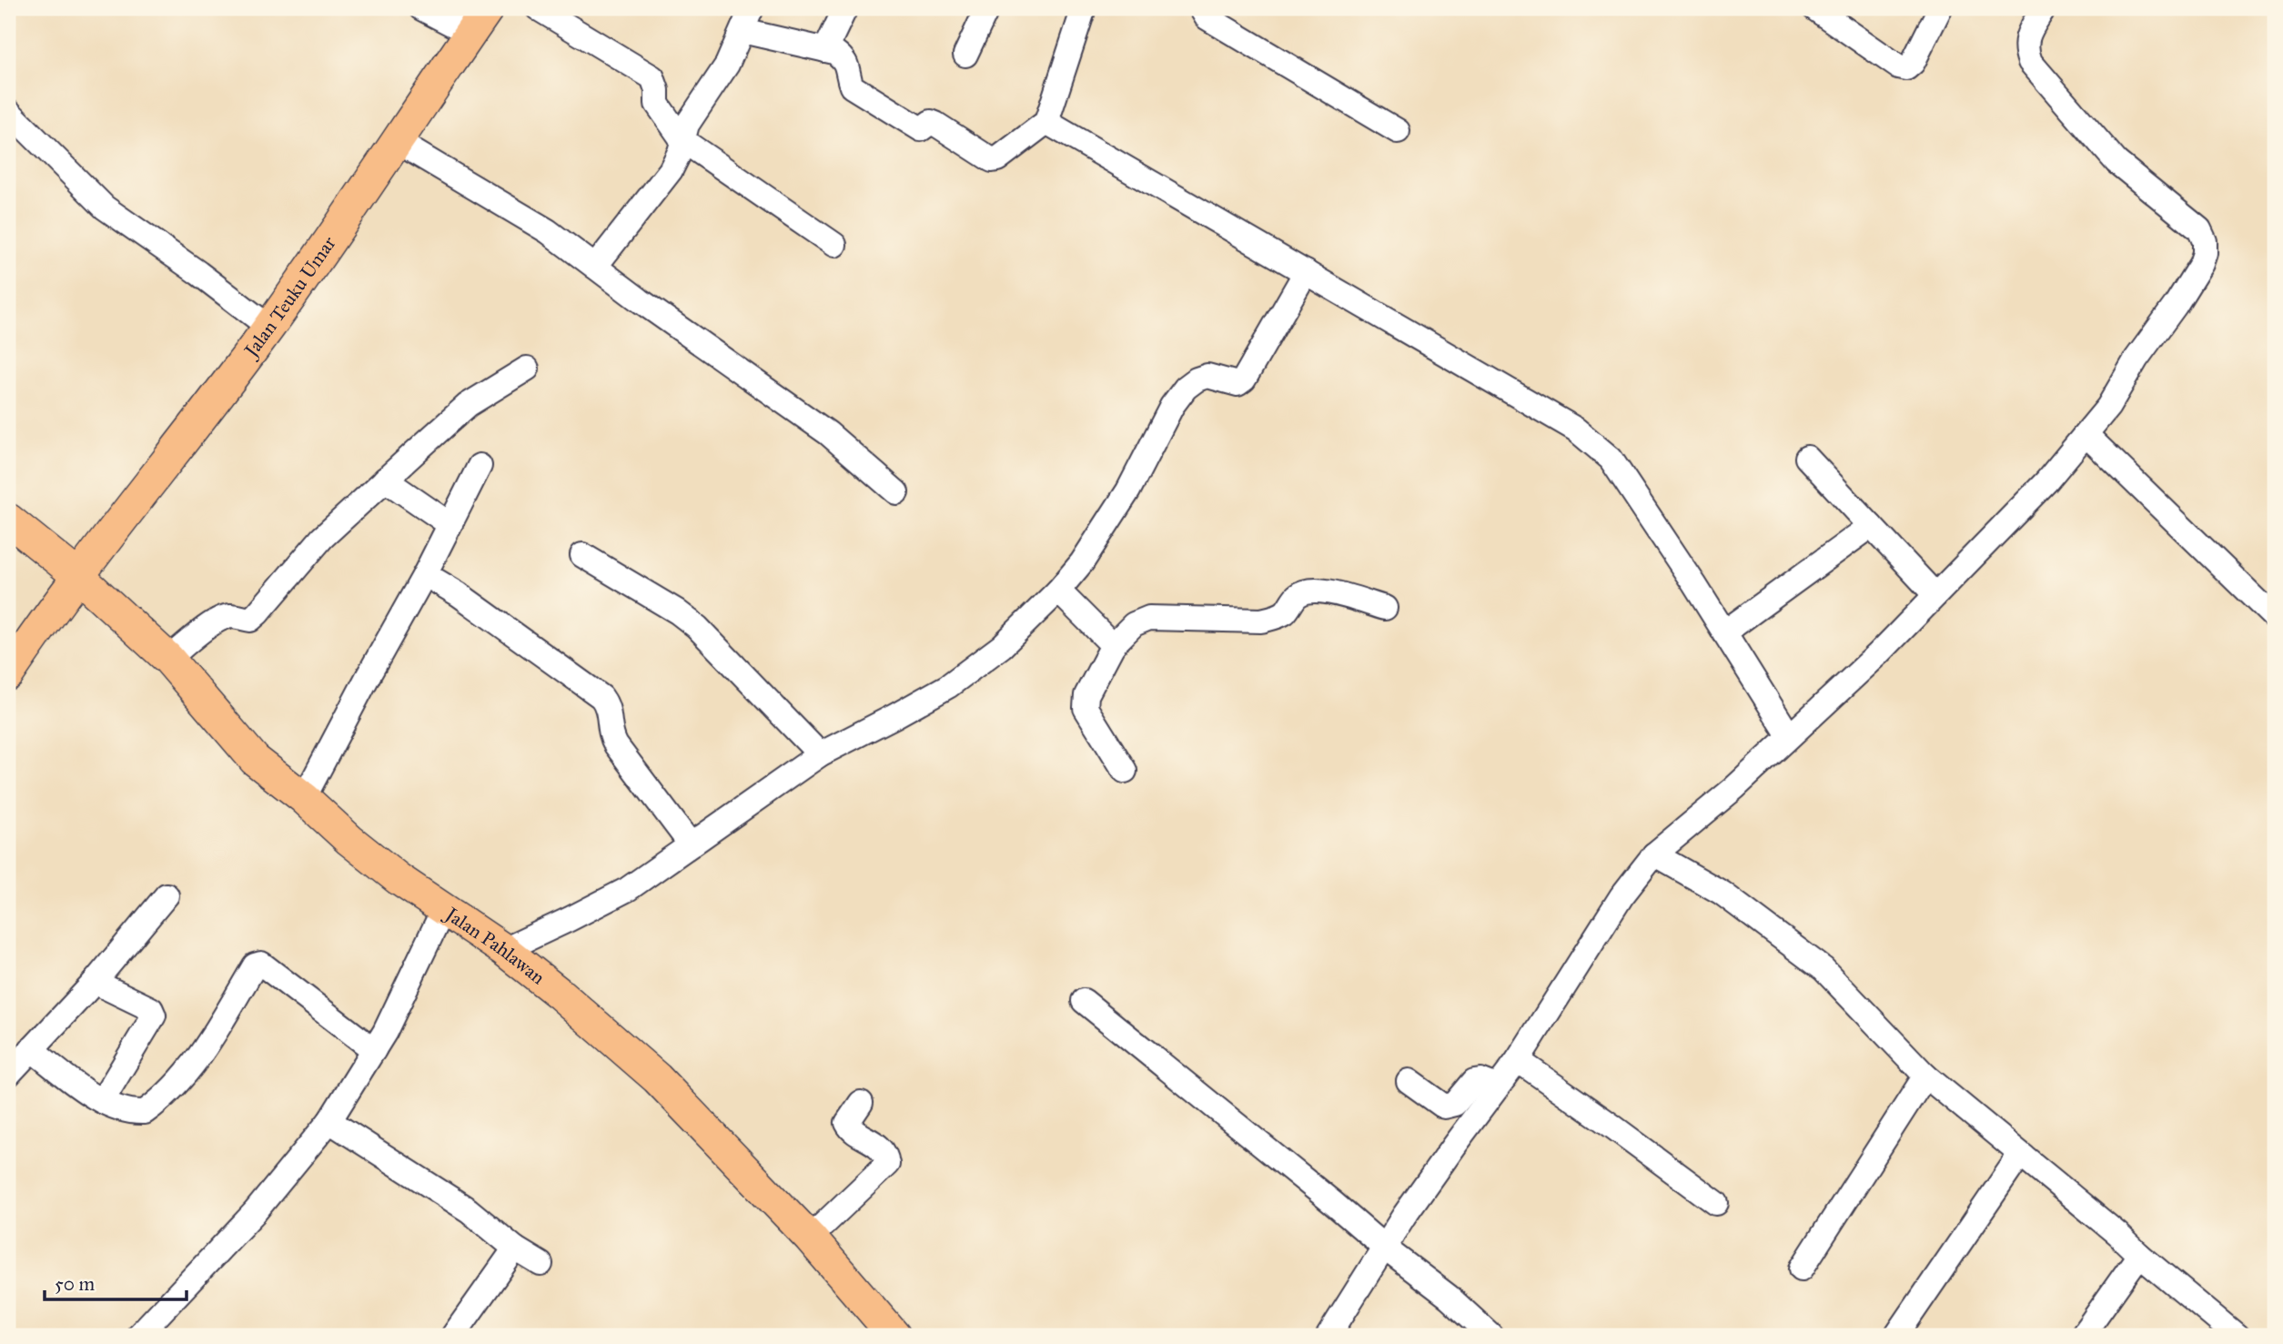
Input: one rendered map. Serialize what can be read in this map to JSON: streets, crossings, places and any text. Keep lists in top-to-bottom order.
{
  "streets": {
    "main road": ["Jalan Teuku Umar", "Jalan Pahlawan"]
  },
  "crossings": [
    ["Jalan Teuku Umar", "Jalan Pahlawan"]
  ],
  "scale_bar": "50 m"
}
